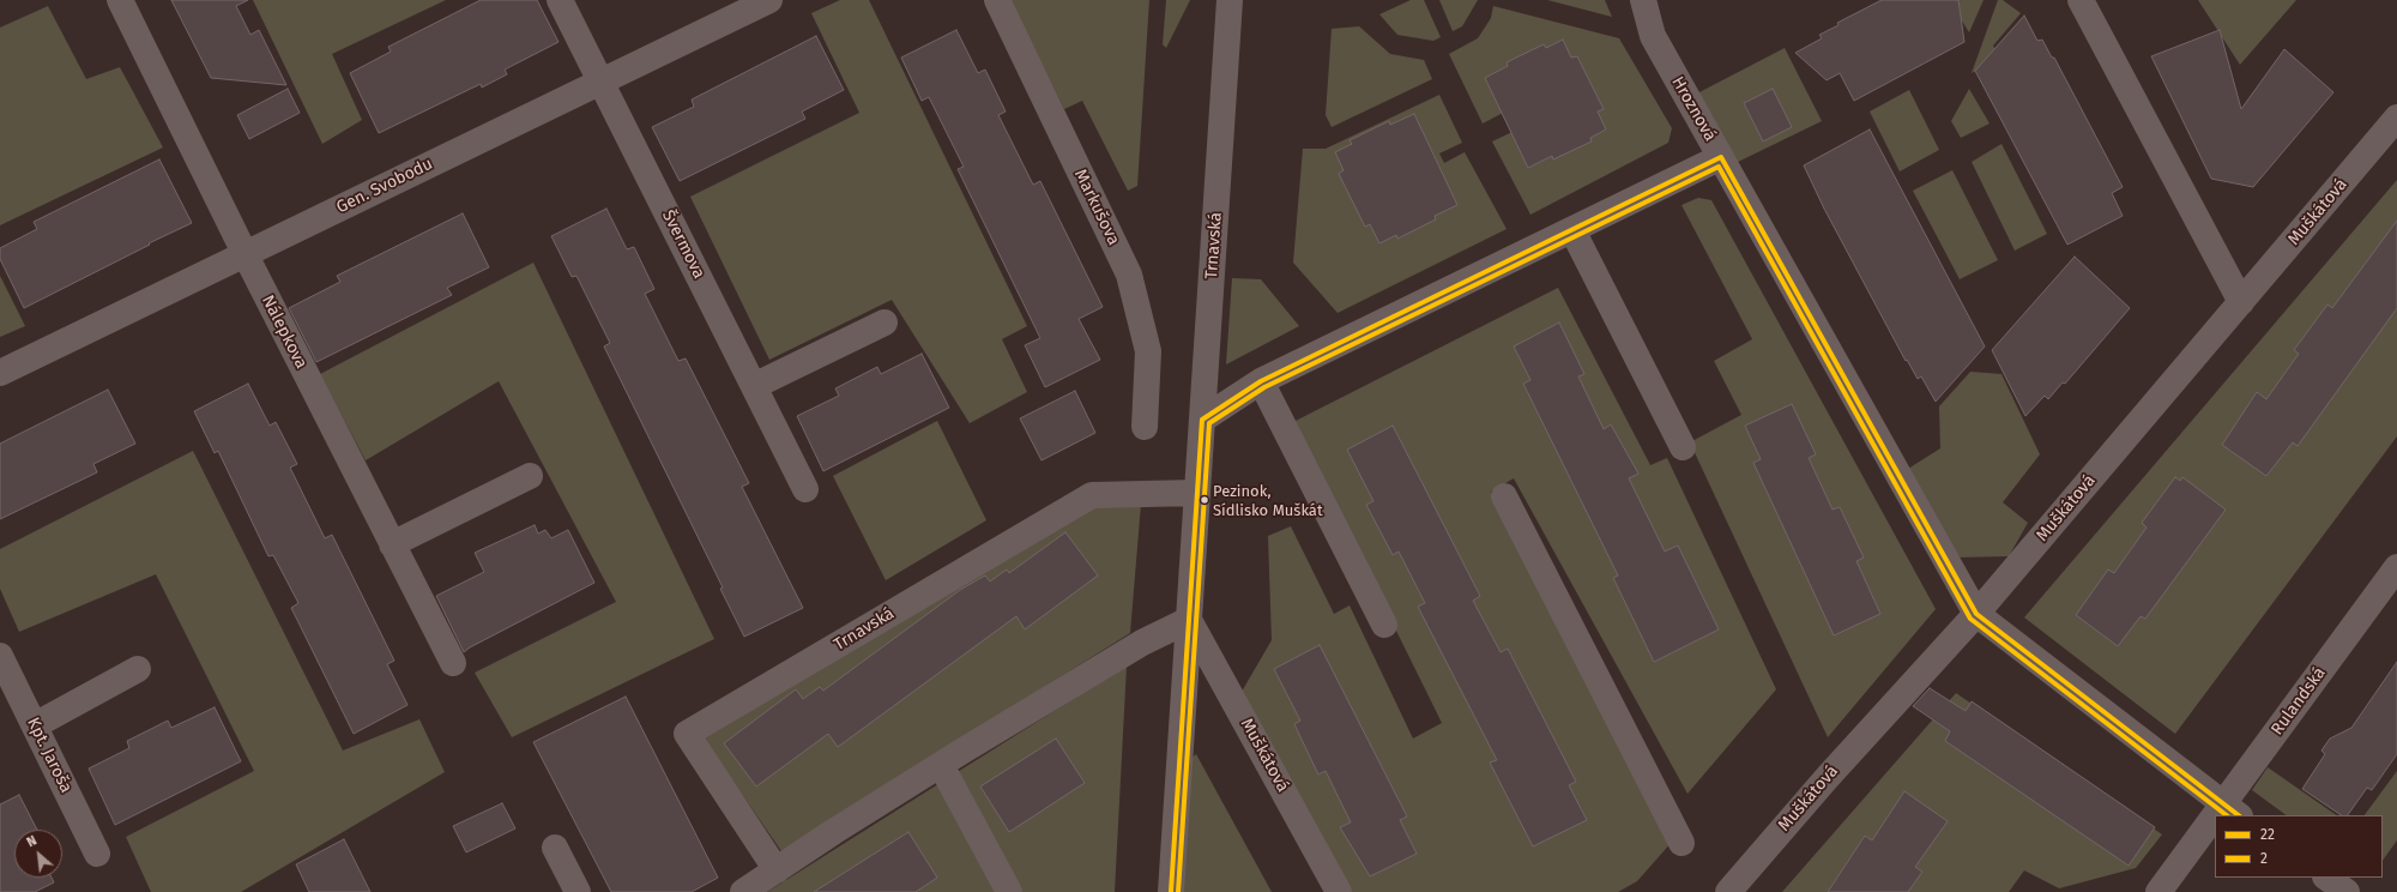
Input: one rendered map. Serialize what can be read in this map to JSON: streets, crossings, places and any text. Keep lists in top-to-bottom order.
{
  "streets": {
    "street": [
      "Hroznová",
      "Gen. Svobodu",
      "Markušova",
      "Muškátová",
      "Švermova",
      "Trnavská",
      "Nálepkova",
      "Rulandská",
      "Kpt. Jaroša"
    ]
  },
  "crossings": [
    ["Hroznová", "Trnavská"],
    ["Gen. Svobodu", "Švermova"],
    ["Gen. Svobodu", "Nálepkova"],
    ["Muškátová", "Trnavská"]
  ],
  "places": ["Pezinok, Sídlisko Muškát"],
  "lines": ["transit line 22", "transit line 2"],
  "legend": ["22", "2"],
  "north": "top left"
}
